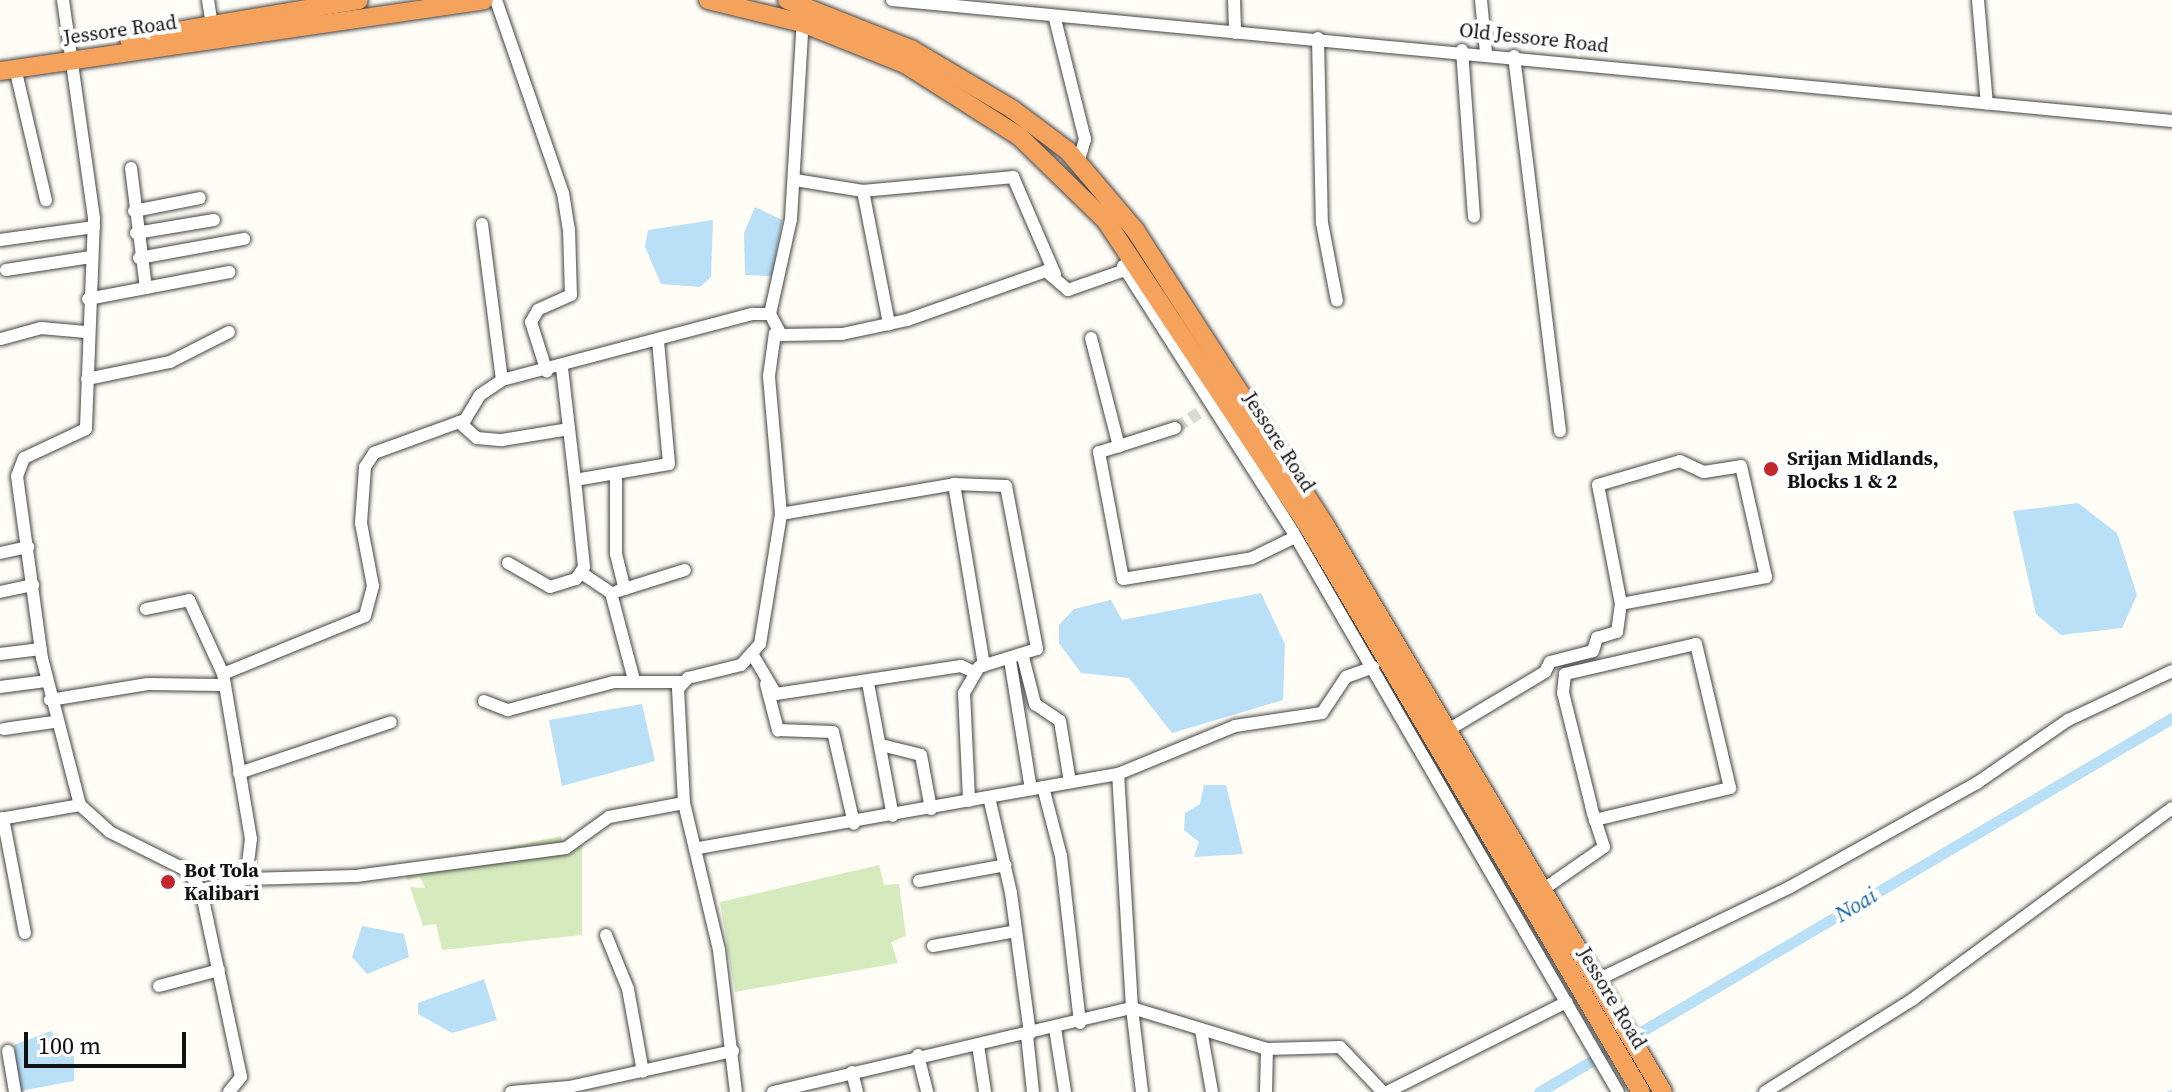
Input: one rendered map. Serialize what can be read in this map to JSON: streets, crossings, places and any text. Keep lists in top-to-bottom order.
{
  "streets": {
    "highway": ["Jessore Road"],
    "street": ["Old Jessore Road"]
  },
  "water": ["Noai"],
  "places": ["Srijan Midlands, Blocks 1 & 2", "Bot Tola Kalibari"],
  "scale_bar": "100 m"
}
